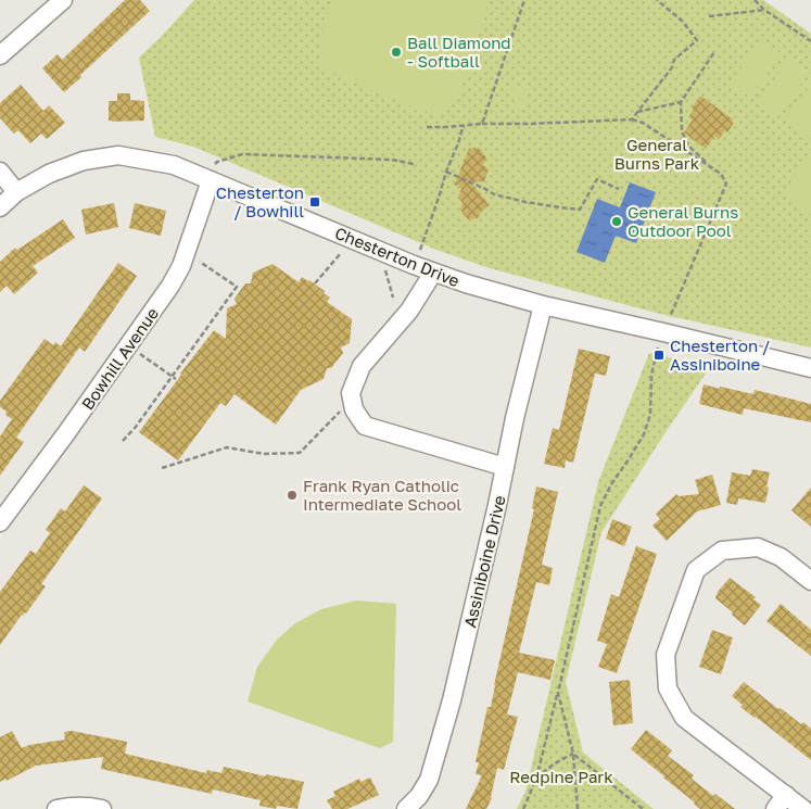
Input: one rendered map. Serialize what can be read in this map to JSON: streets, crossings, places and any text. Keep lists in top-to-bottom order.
{
  "streets": {
    "street": ["Chesterton Drive", "Bowhill Avenue", "Assiniboine Drive"]
  },
  "crossings": [
    ["Chesterton Drive", "Bowhill Avenue"],
    ["Chesterton Drive", "Assiniboine Drive"]
  ],
  "parks": ["General Burns Park", "Redpine Park"],
  "places": {
    "other": ["Ball Diamond - Softball", "General Burns Outdoor Pool", "Frank Ryan Catholic Intermediate School"],
    "transit": ["Chesterton / Bowhill", "Chesterton / Assiniboine"]
  }
}
